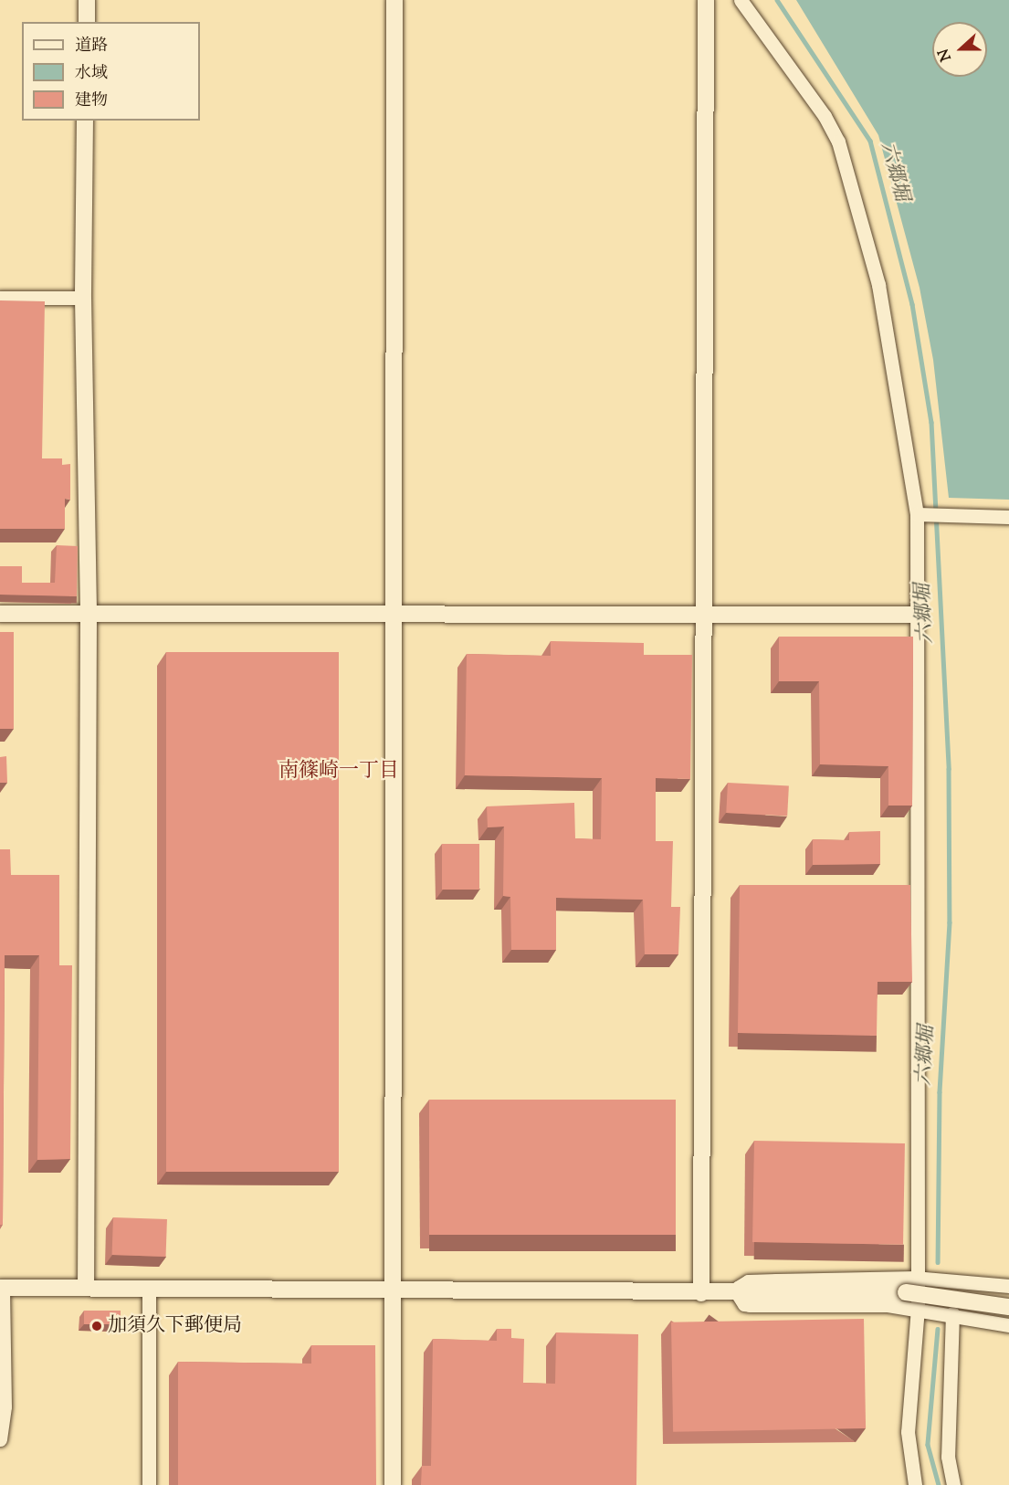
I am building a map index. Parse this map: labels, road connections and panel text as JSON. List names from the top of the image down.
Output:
{
  "districts": ["南篠崎一丁目"],
  "water": ["六郷堀"],
  "places": ["加須久下郵便局"],
  "legend": ["道路", "水域", "建物"],
  "north": "left"
}
